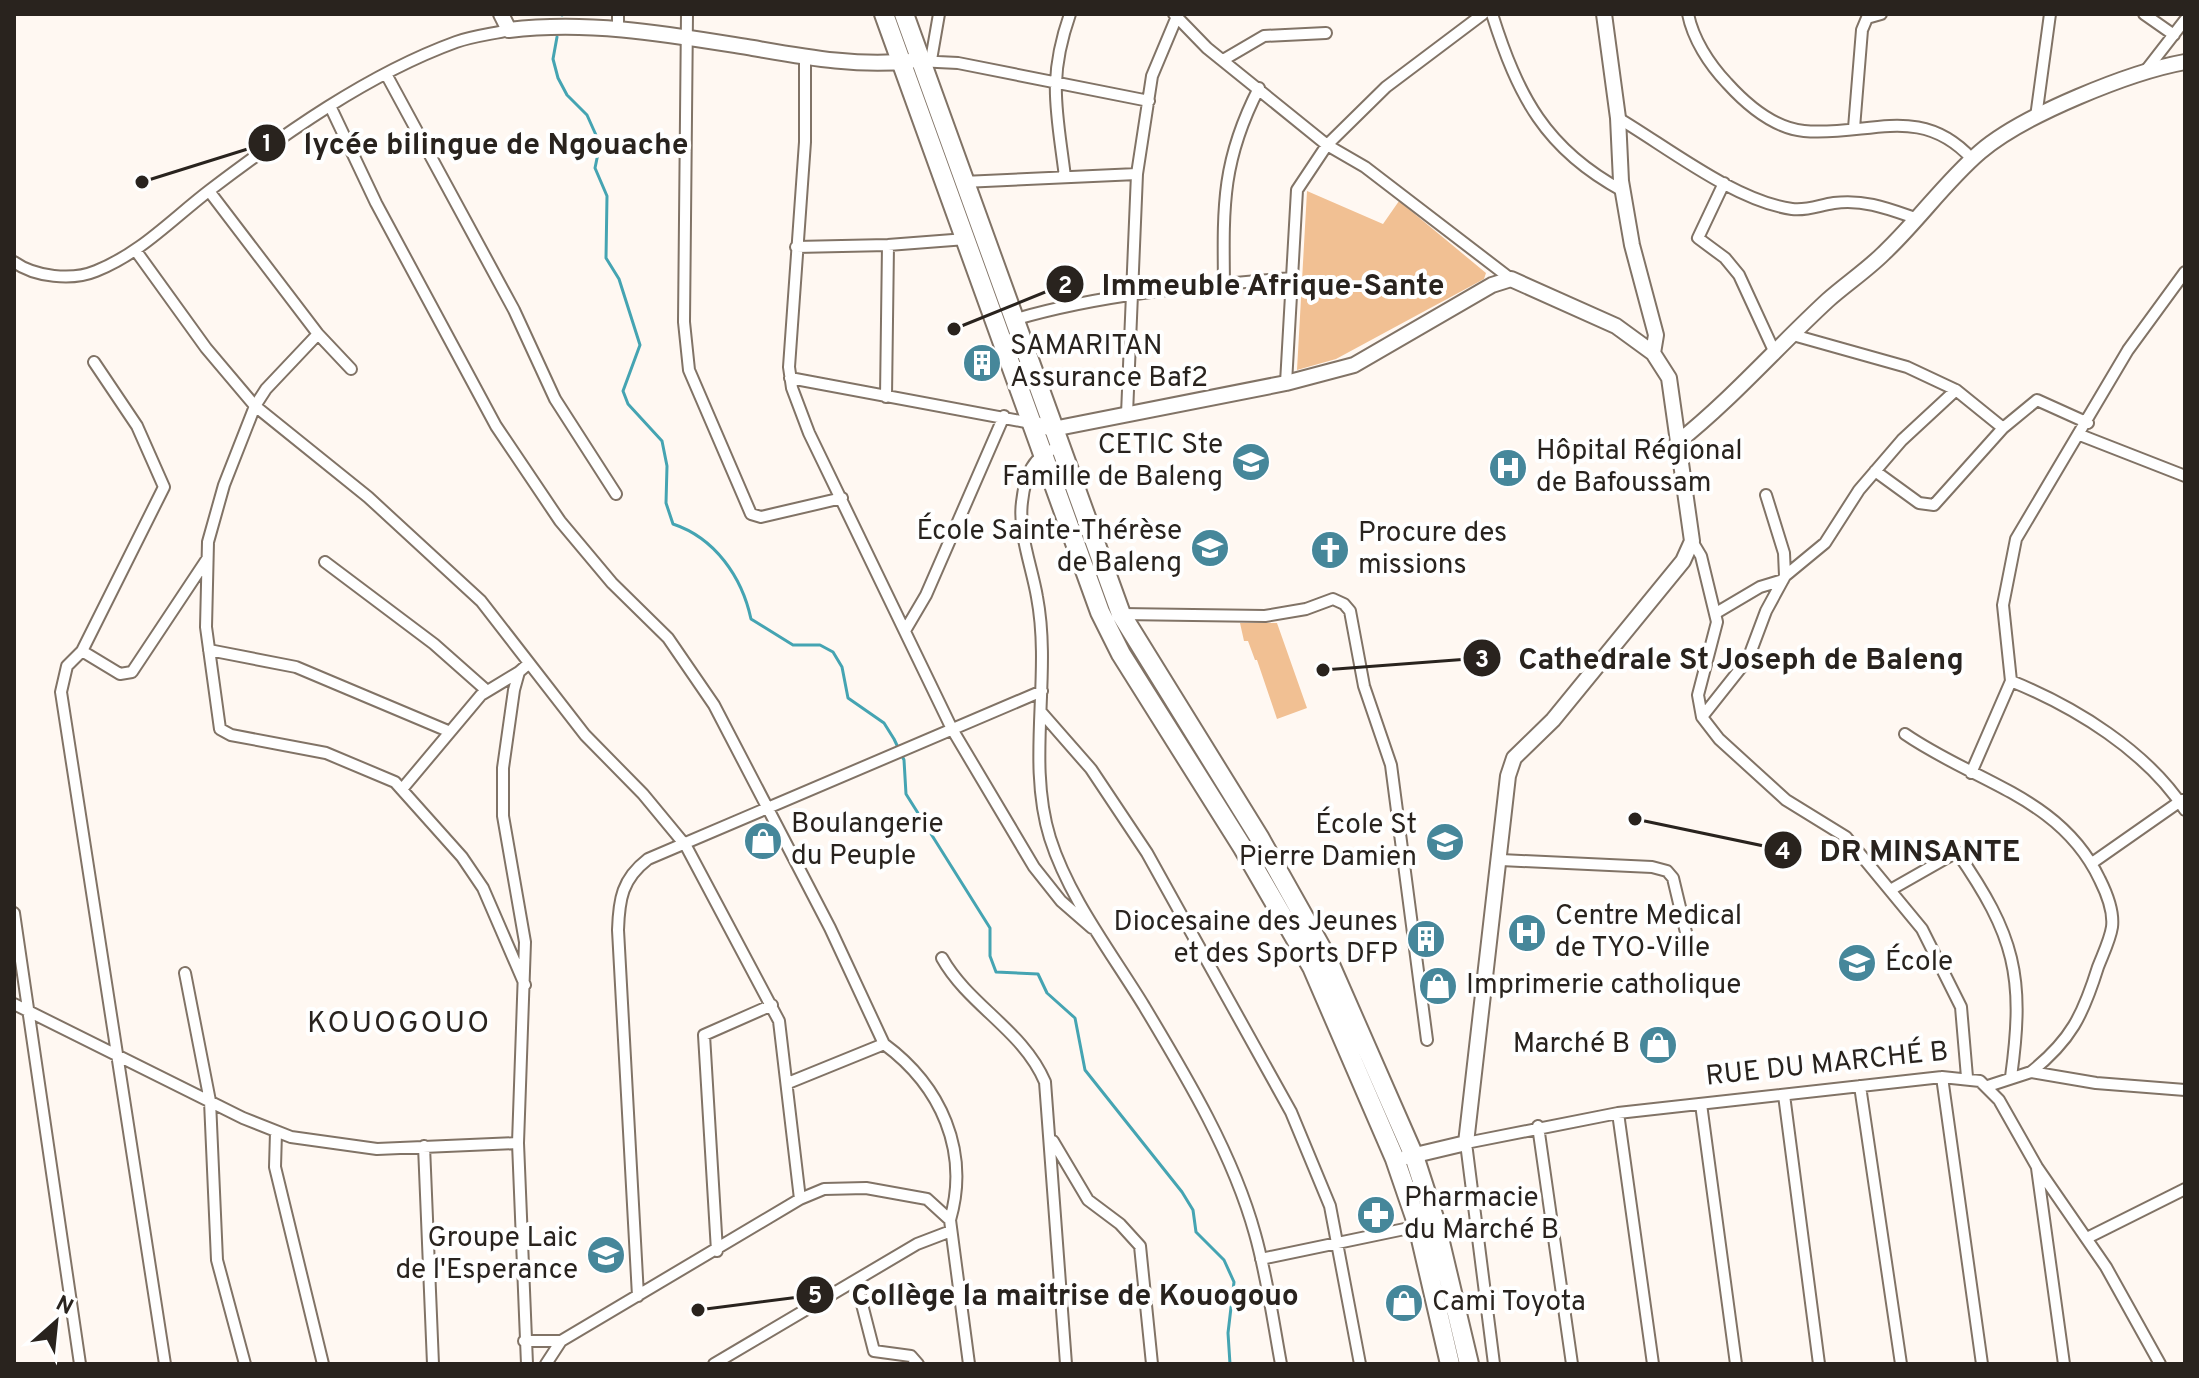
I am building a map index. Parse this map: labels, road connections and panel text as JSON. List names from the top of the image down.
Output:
{
  "streets": {
    "street": ["RUE DU MARCHÉ B"]
  },
  "districts": ["KOUOGOUO"],
  "places": {
    "other": [
      "lycée bilingue de Ngouache",
      "Immeuble Afrique-Sante",
      "Cathedrale St Joseph de Baleng",
      "DR MINSANTE",
      "Collège la maitrise de Kouogouo"
    ],
    "building": ["SAMARITAN Assurance Baf2", "Diocesaine des Jeunes et des Sports DFP"],
    "school or university": [
      "CETIC Ste Famille de Baleng",
      "École Sainte-Thérèse de Baleng",
      "École St Pierre Damien",
      "École",
      "Groupe Laic de l'Esperance"
    ],
    "hospital": ["Hôpital Régional de Bafoussam", "Centre Medical de TYO-Ville"],
    "church": ["Procure des missions"],
    "shop": [
      "Boulangerie du Peuple",
      "Imprimerie catholique",
      "Marché B",
      "Cami Toyota"
    ],
    "pharmacy": ["Pharmacie du Marché B"]
  },
  "north": "top right"
}
